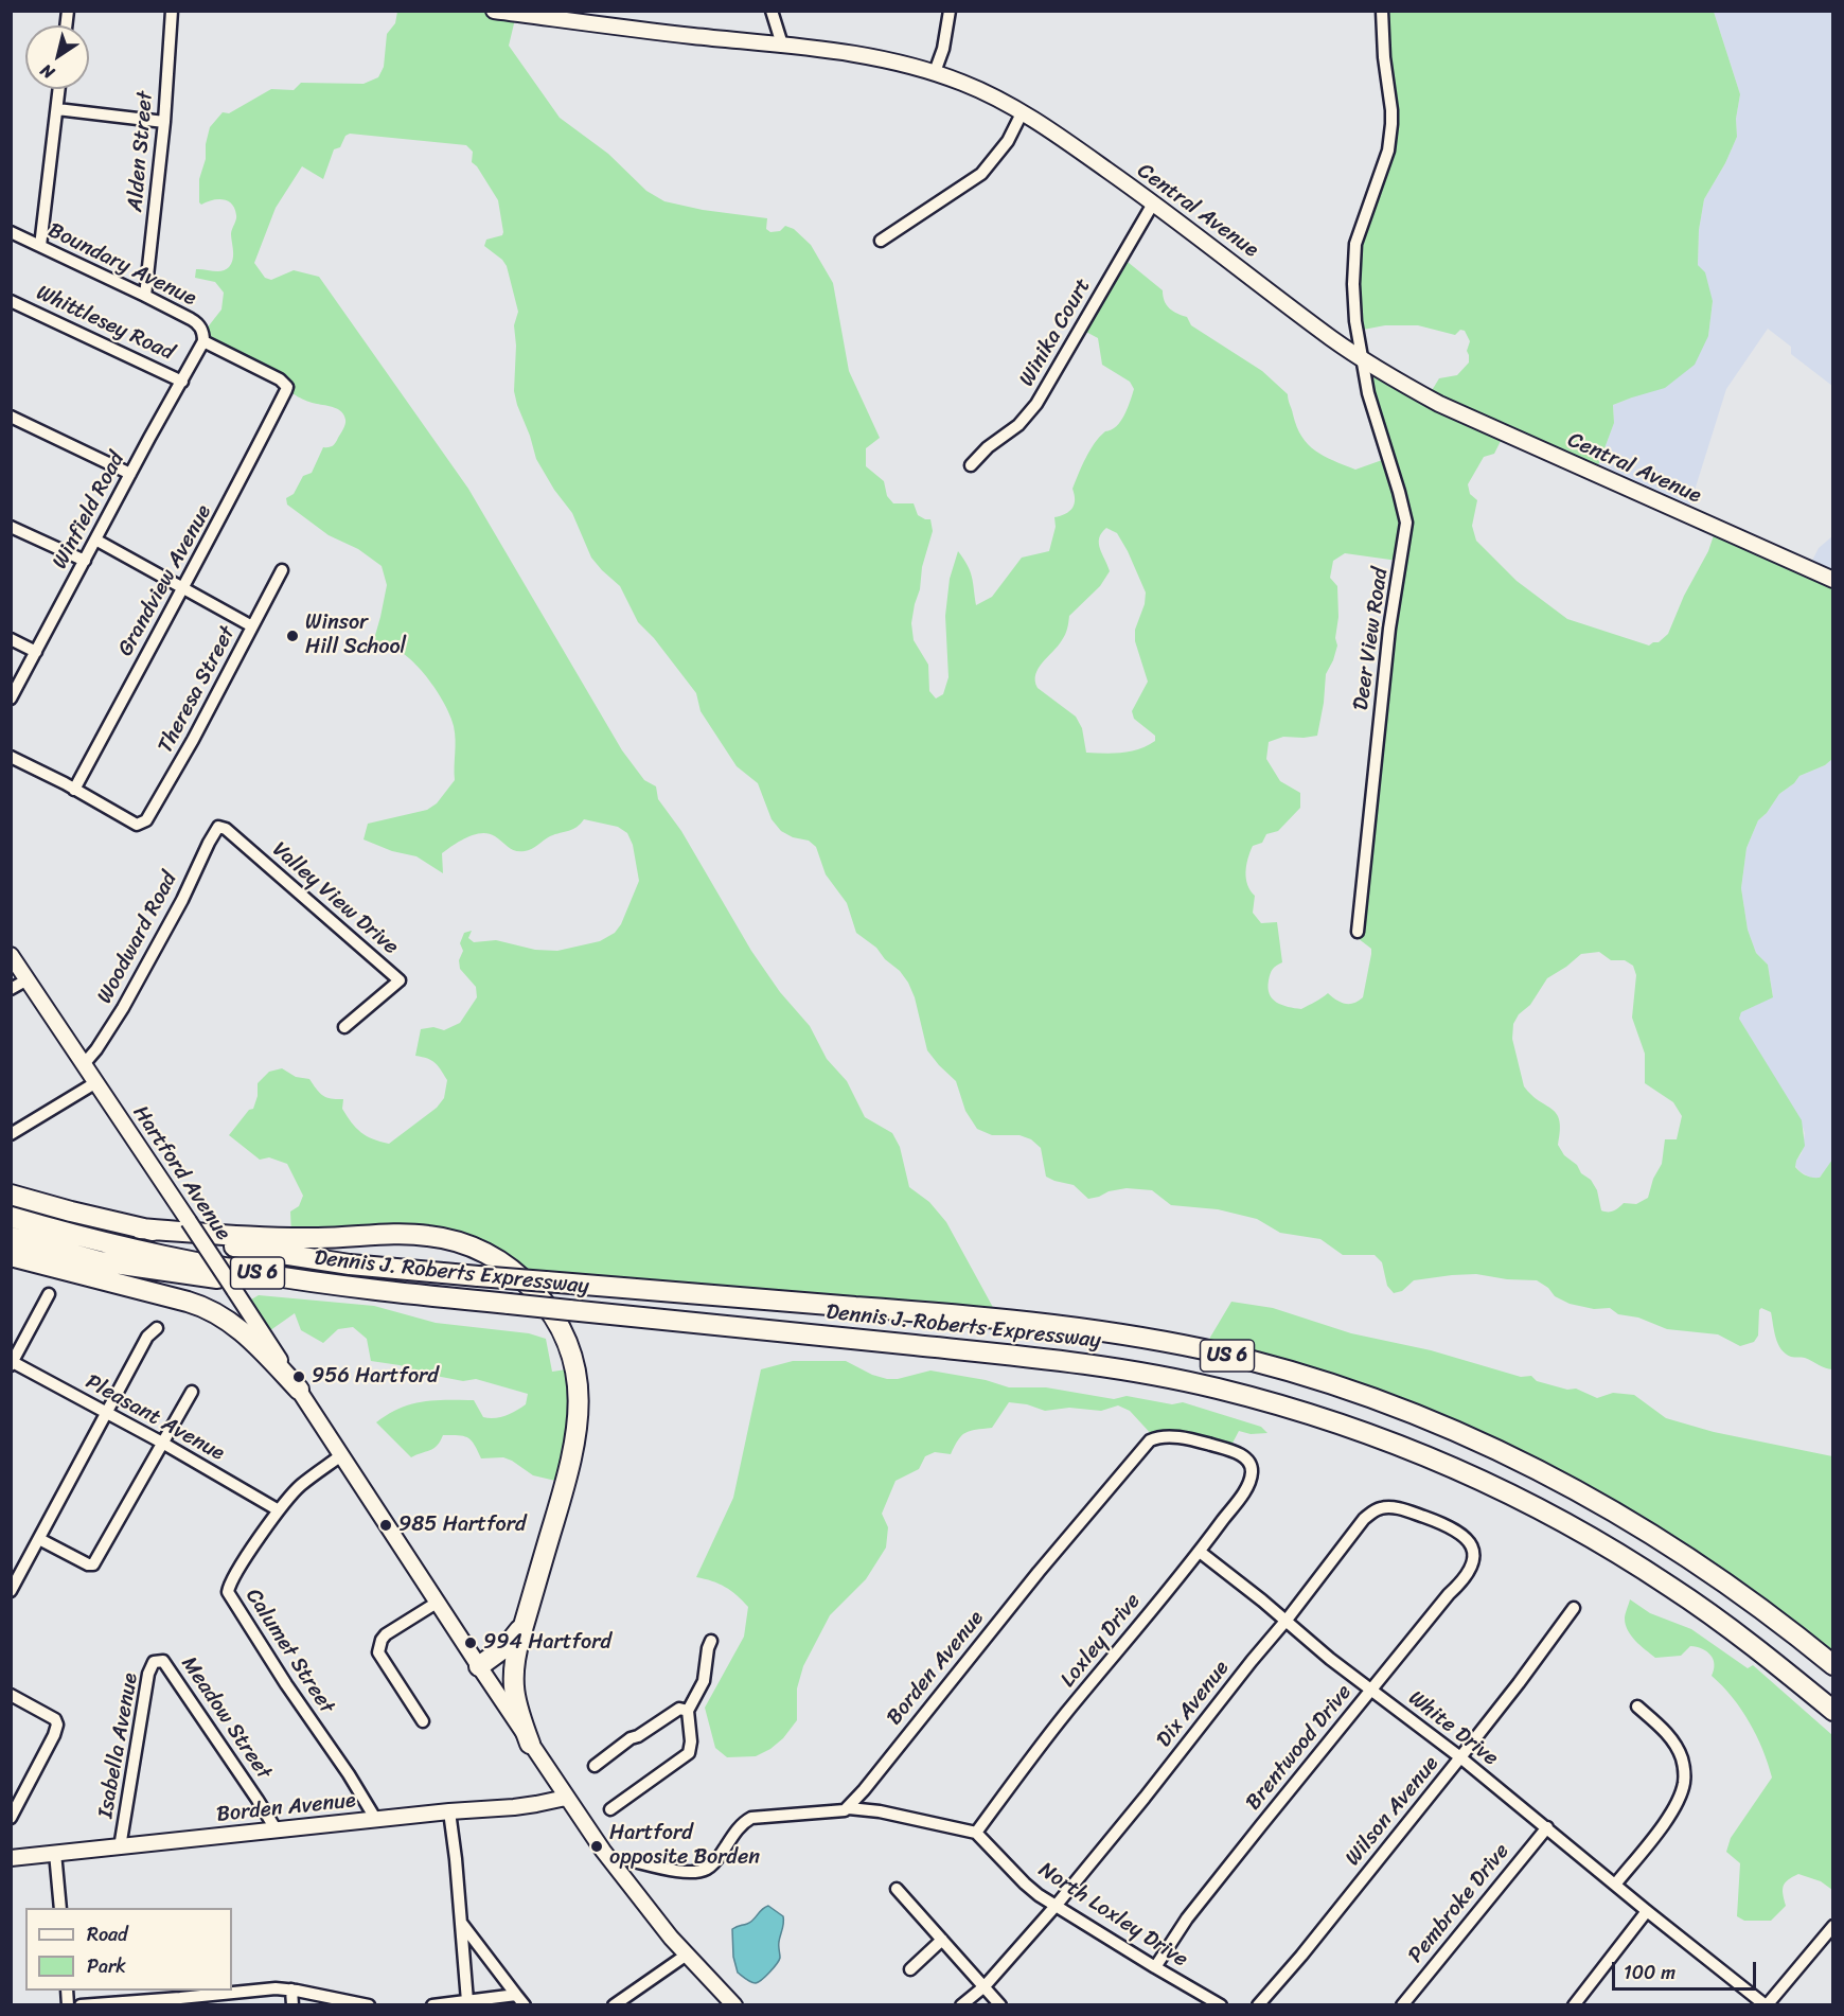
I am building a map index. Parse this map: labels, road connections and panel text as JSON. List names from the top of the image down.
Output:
{
  "streets": {
    "highway": ["US 6", "Dennis J. Roberts Expressway"],
    "main road": ["Central Avenue", "Hartford Avenue", "Borden Avenue"],
    "street": [
      "Alden Street",
      "Boundary Avenue",
      "Whittlesey Road",
      "Winika Court",
      "Winfield Road",
      "Grandview Avenue",
      "Deer View Road",
      "Theresa Street",
      "Valley View Drive",
      "Woodward Road",
      "Pleasant Avenue",
      "Loxley Drive",
      "Calumet Street",
      "Dix Avenue",
      "Meadow Street",
      "White Drive",
      "Isabella Avenue",
      "Brentwood Drive",
      "Wilson Avenue",
      "Pembroke Drive",
      "North Loxley Drive"
    ]
  },
  "crossings": [
    ["Alden Street", "Boundary Avenue"],
    ["Central Avenue", "Winika Court"],
    ["Central Avenue", "Deer View Road"],
    ["Boundary Avenue", "Winfield Road"],
    ["Boundary Avenue", "Grandview Avenue"],
    ["Whittlesey Road", "Winfield Road"],
    ["Winfield Road", "Grandview Avenue"],
    ["Grandview Avenue", "Theresa Street"],
    ["Valley View Drive", "Woodward Road"],
    ["Woodward Road", "Hartford Avenue"],
    ["Hartford Avenue", "Calumet Street"],
    ["Hartford Avenue", "Borden Avenue"],
    ["Pleasant Avenue", "Calumet Street"],
    ["Loxley Drive", "Borden Avenue"],
    ["Loxley Drive", "White Drive"],
    ["Loxley Drive", "North Loxley Drive"],
    ["Calumet Street", "Borden Avenue"],
    ["Borden Avenue", "Meadow Street"],
    ["Borden Avenue", "Isabella Avenue"],
    ["Dix Avenue", "White Drive"],
    ["Dix Avenue", "Brentwood Drive"],
    ["Dix Avenue", "North Loxley Drive"],
    ["Meadow Street", "Isabella Avenue"],
    ["White Drive", "Brentwood Drive"],
    ["White Drive", "Wilson Avenue"],
    ["White Drive", "Pembroke Drive"],
    ["Brentwood Drive", "North Loxley Drive"]
  ],
  "places": [
    "Winsor Hill School",
    "956 Hartford",
    "985 Hartford",
    "994 Hartford",
    "Hartford opposite Borden"
  ],
  "legend": ["Road", "Park"],
  "scale_bar": "100 m",
  "north": "bottom left"
}
